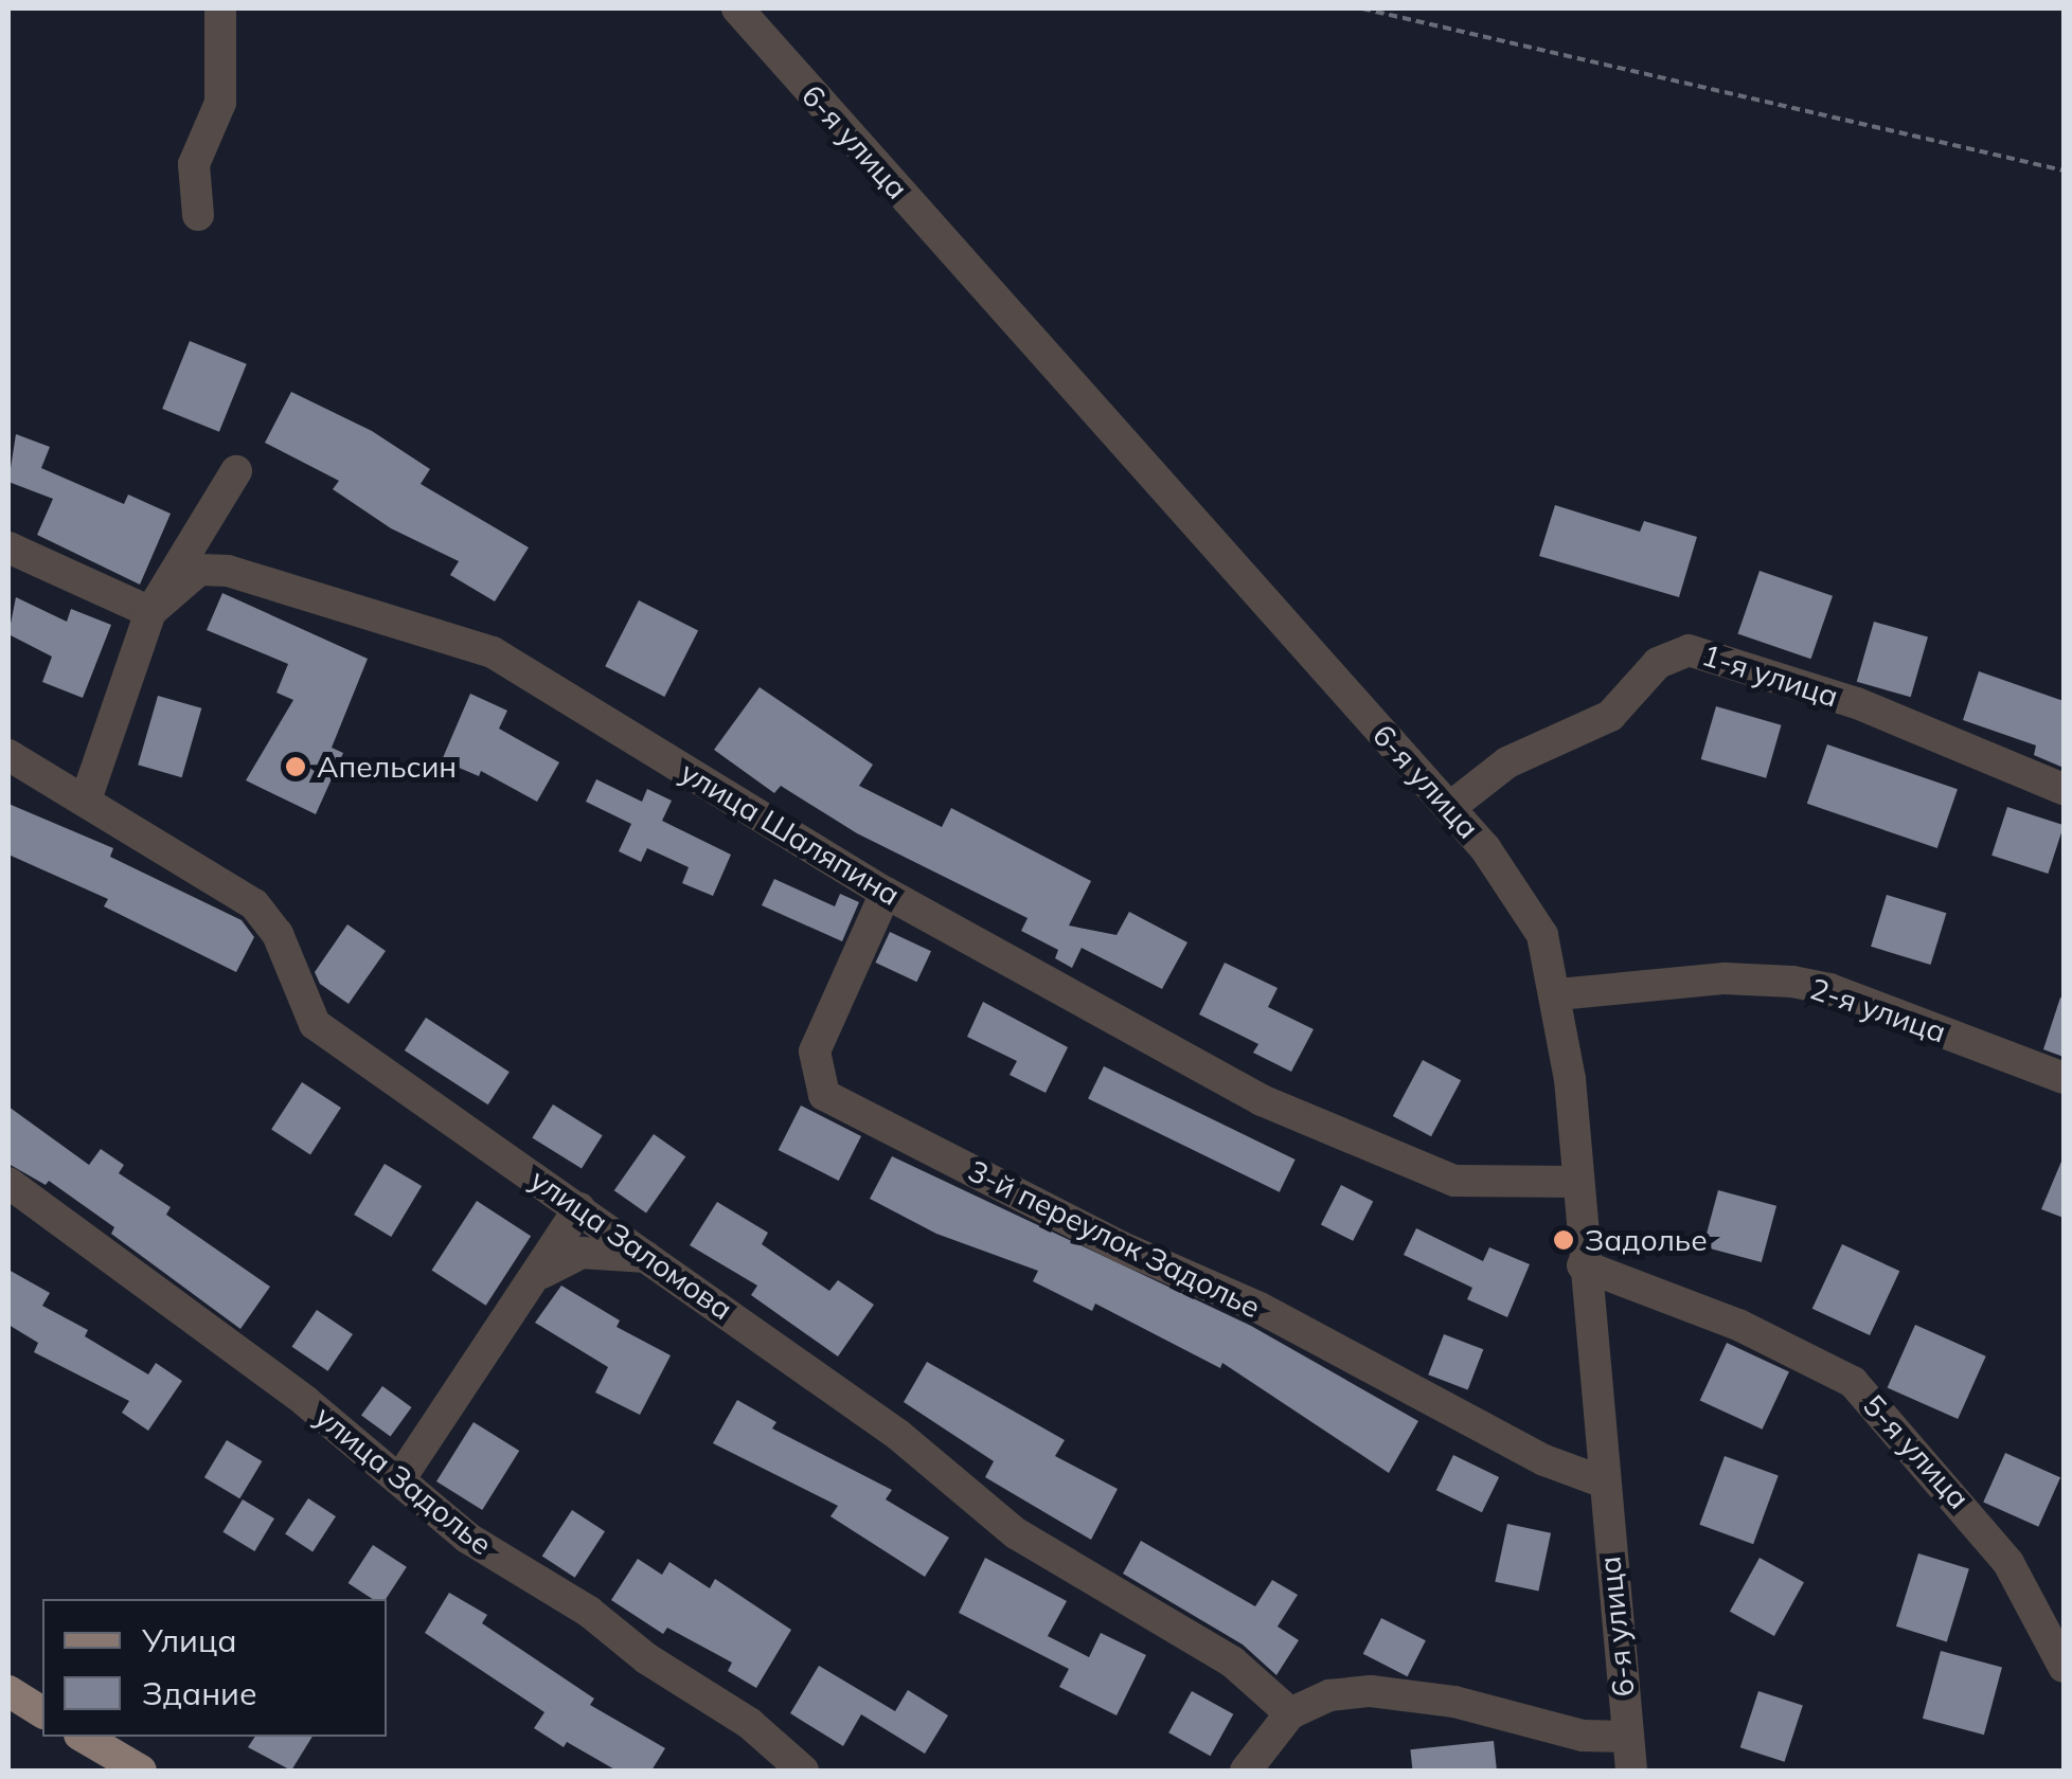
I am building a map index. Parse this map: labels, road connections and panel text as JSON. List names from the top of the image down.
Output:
{
  "streets": {
    "street": [
      "6-я улица",
      "1-я улица",
      "улица Шаляпина",
      "2-я улица",
      "3-й переулок Задолье",
      "улица Заломова",
      "5-я улица",
      "улица Задолье"
    ]
  },
  "crossings": [
    ["6-я улица", "1-я улица"],
    ["6-я улица", "улица Шаляпина"],
    ["6-я улица", "2-я улица"],
    ["6-я улица", "3-й переулок Задолье"],
    ["6-я улица", "5-я улица"],
    ["улица Шаляпина", "3-й переулок Задолье"]
  ],
  "places": ["Апельсин", "Задолье"],
  "legend": ["Улица", "Здание"]
}
